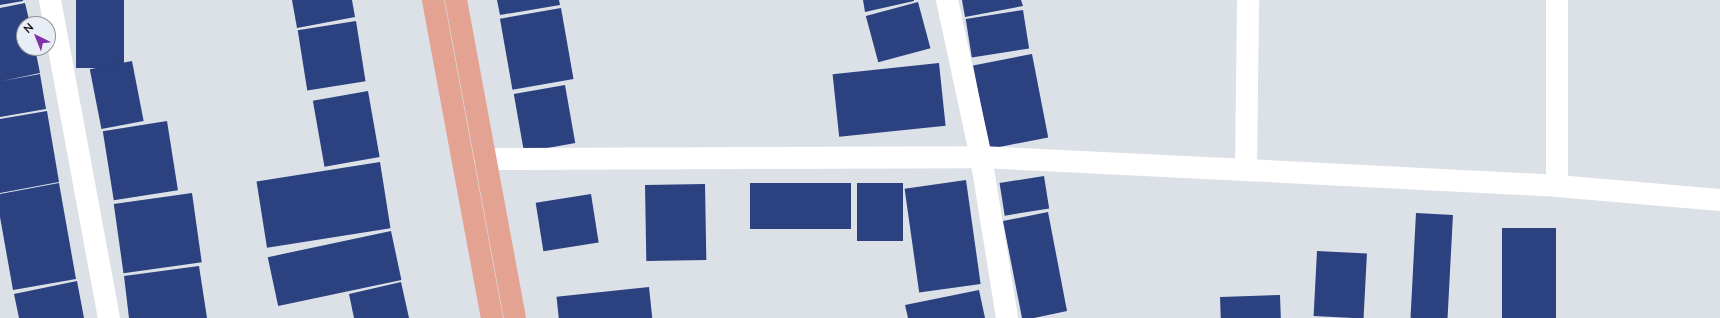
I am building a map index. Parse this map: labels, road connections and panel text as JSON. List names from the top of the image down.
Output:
{
  "north": "top left"
}
